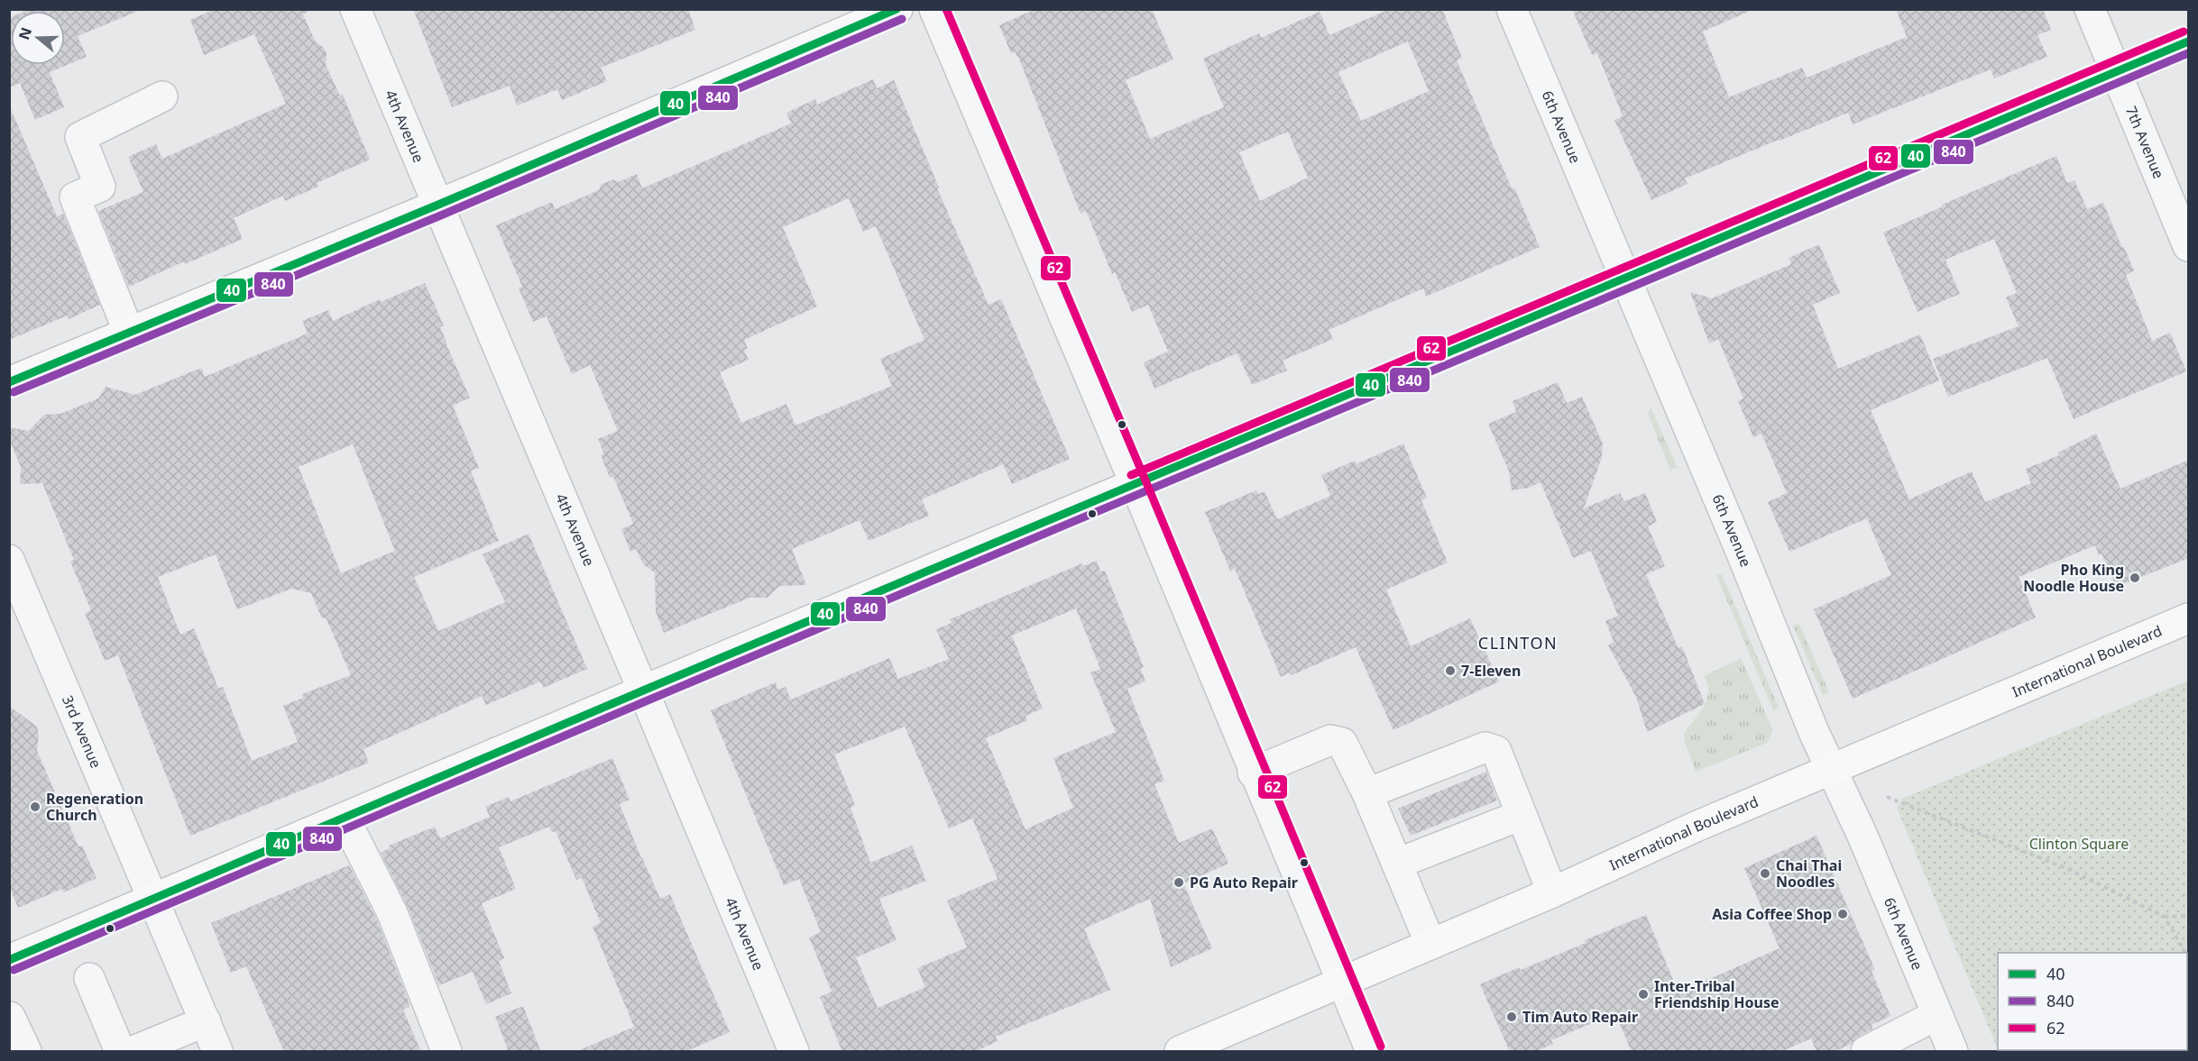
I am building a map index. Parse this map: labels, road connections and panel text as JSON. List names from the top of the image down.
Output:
{
  "streets": {
    "main road": ["International Boulevard"],
    "street": [
      "4th Avenue",
      "6th Avenue",
      "7th Avenue",
      "3rd Avenue"
    ]
  },
  "crossings": [
    ["6th Avenue", "International Boulevard"]
  ],
  "districts": ["CLINTON"],
  "parks": ["Clinton Square"],
  "places": [
    "Pho King Noodle House",
    "7-Eleven",
    "Regeneration Church",
    "Chai Thai Noodles",
    "PG Auto Repair",
    "Asia Coffee Shop",
    "Inter-Tribal Friendship House",
    "Tim Auto Repair"
  ],
  "lines": ["transit line 40", "transit line 62", "transit line 840"],
  "legend": ["40", "840", "62"],
  "north": "left"
}
